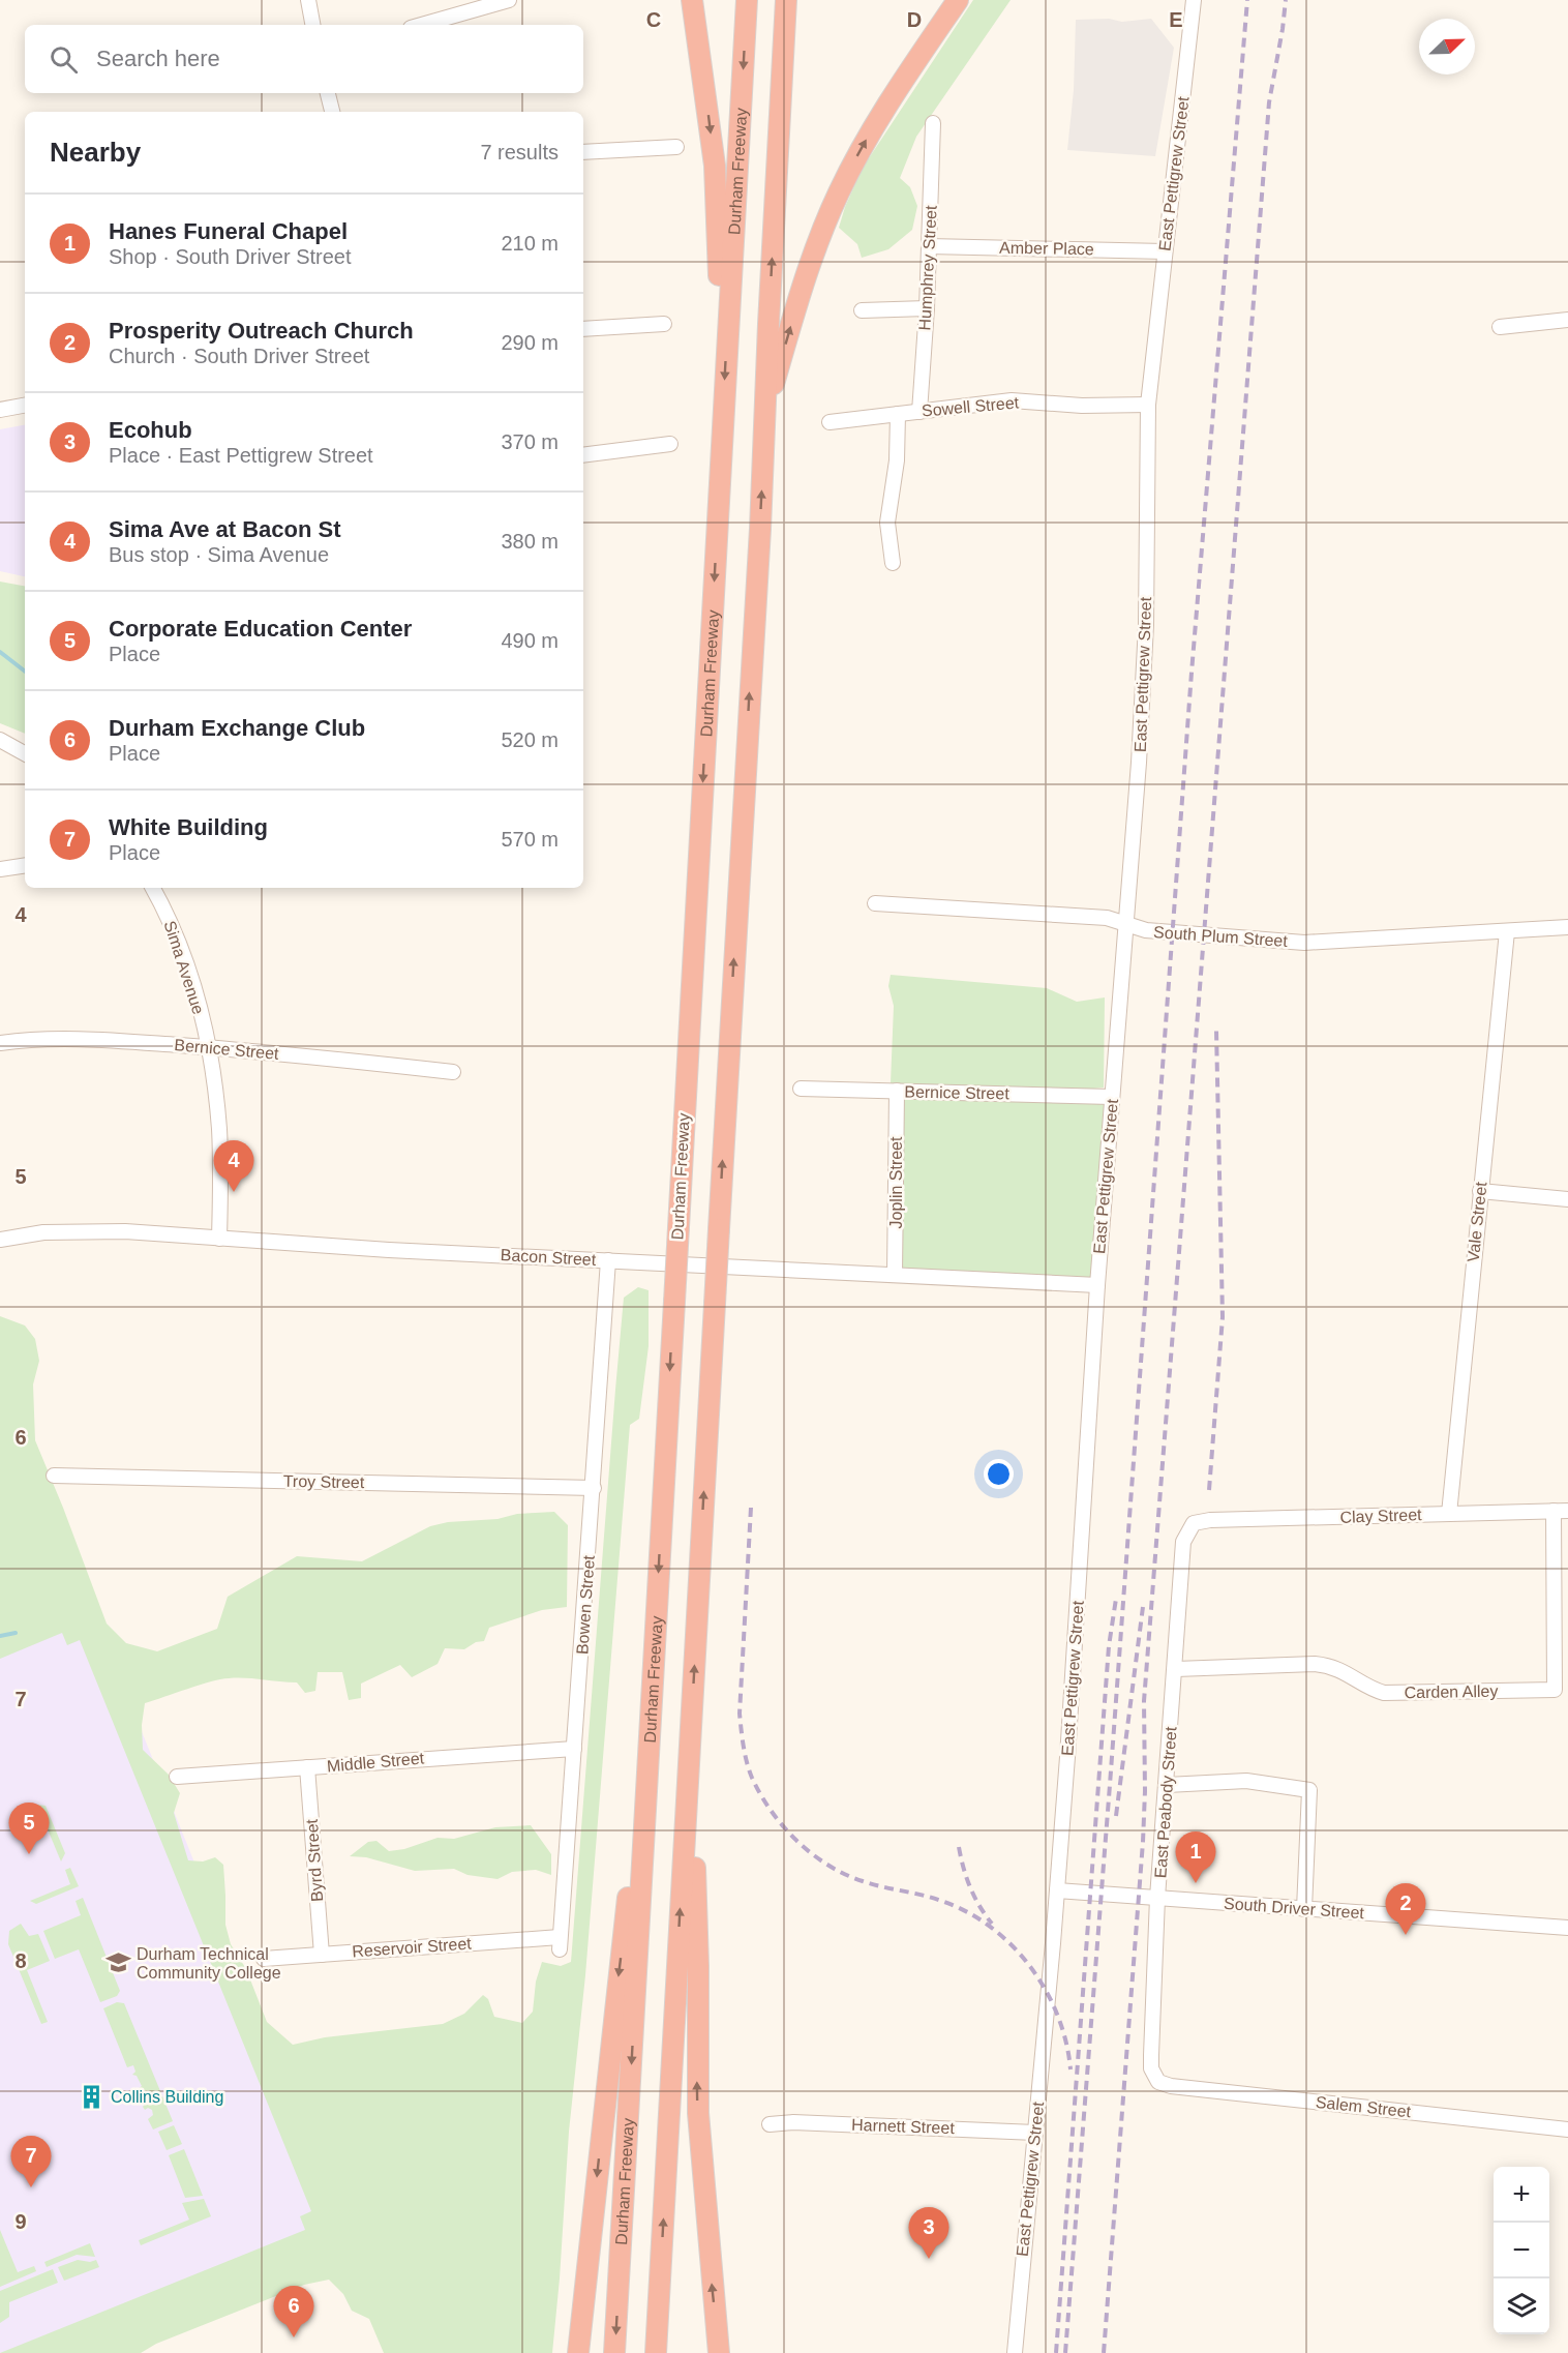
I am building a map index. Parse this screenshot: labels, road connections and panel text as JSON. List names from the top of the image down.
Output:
{
  "streets": {
    "highway": ["Durham Freeway"],
    "street": [
      "East Pettigrew Street",
      "Amber Place",
      "Humphrey Street",
      "Sowell Street",
      "South Plum Street",
      "Sima Avenue",
      "Bernice Street",
      "Joplin Street",
      "Vale Street",
      "Bacon Street",
      "Troy Street",
      "Clay Street",
      "Bowen Street",
      "Carden Alley",
      "Middle Street",
      "East Peabody Street",
      "Byrd Street",
      "South Driver Street",
      "Reservoir Street",
      "Salem Street",
      "Harnett Street"
    ]
  },
  "crossings": [
    ["East Pettigrew Street", "Amber Place"],
    ["East Pettigrew Street", "Sowell Street"],
    ["East Pettigrew Street", "South Plum Street"],
    ["East Pettigrew Street", "Bernice Street"],
    ["East Pettigrew Street", "Bacon Street"],
    ["East Pettigrew Street", "South Driver Street"],
    ["East Pettigrew Street", "Harnett Street"],
    ["Amber Place", "Humphrey Street"],
    ["Humphrey Street", "Sowell Street"],
    ["South Plum Street", "Vale Street"],
    ["Sima Avenue", "Bernice Street"],
    ["Sima Avenue", "Bacon Street"],
    ["Bernice Street", "Joplin Street"],
    ["Joplin Street", "Bacon Street"],
    ["Vale Street", "Clay Street"],
    ["Bacon Street", "Bowen Street"],
    ["Troy Street", "Bowen Street"],
    ["Clay Street", "Carden Alley"],
    ["Clay Street", "East Peabody Street"],
    ["Bowen Street", "Middle Street"],
    ["Bowen Street", "Reservoir Street"],
    ["Carden Alley", "East Peabody Street"],
    ["Middle Street", "Byrd Street"],
    ["East Peabody Street", "South Driver Street"],
    ["East Peabody Street", "Salem Street"],
    ["Byrd Street", "Reservoir Street"]
  ],
  "places": {
    "school or university": ["Durham Technical Community College"],
    "building": ["Collins Building"]
  },
  "north": "top right",
  "page": {
    "search": "Search here",
    "heading": ["Nearby", "7 results"],
    "list": [
      {
        "mark": "1",
        "name": "Hanes Funeral Chapel",
        "note": "Shop · South Driver Street",
        "value": "210 m"
      },
      {
        "mark": "2",
        "name": "Prosperity Outreach Church",
        "note": "Church · South Driver Street",
        "value": "290 m"
      },
      {
        "mark": "3",
        "name": "Ecohub",
        "note": "Place · East Pettigrew Street",
        "value": "370 m"
      },
      {
        "mark": "4",
        "name": "Sima Ave at Bacon St",
        "note": "Bus stop · Sima Avenue",
        "value": "380 m"
      },
      {
        "mark": "5",
        "name": "Corporate Education Center",
        "note": "Place",
        "value": "490 m"
      },
      {
        "mark": "6",
        "name": "Durham Exchange Club",
        "note": "Place",
        "value": "520 m"
      },
      {
        "mark": "7",
        "name": "White Building",
        "note": "Place",
        "value": "570 m"
      }
    ],
    "pins": [
      "4",
      "5",
      "1",
      "2",
      "7",
      "3",
      "6"
    ],
    "map_buttons": ["+", "−"]
  },
  "grid": {
    "columns": ["C", "D", "E"],
    "rows": [
      "4",
      "5",
      "6",
      "7",
      "8",
      "9"
    ]
  }
}
